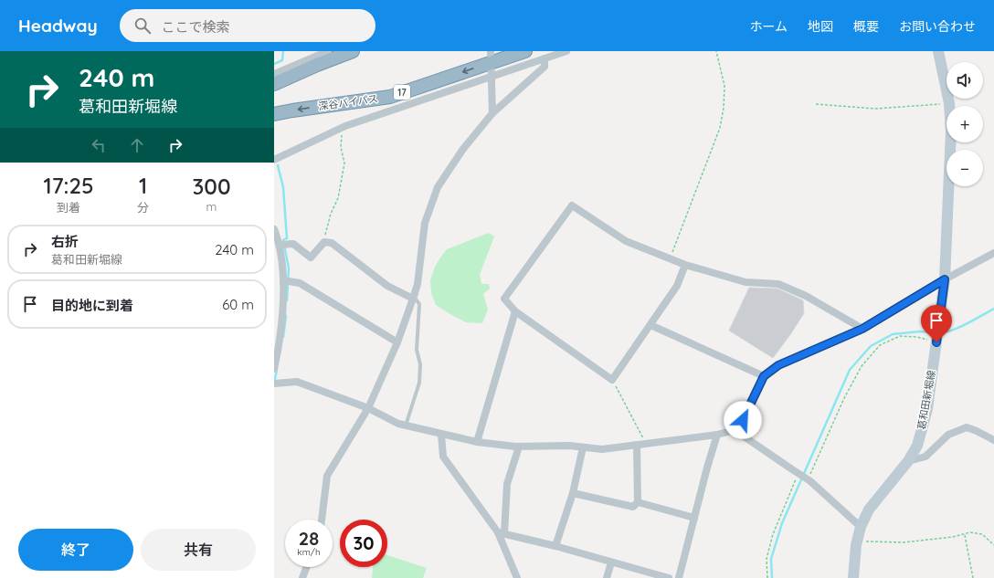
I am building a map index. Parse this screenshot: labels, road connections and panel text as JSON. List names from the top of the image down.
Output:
{
  "streets": {
    "highway": ["17", "深谷バイパス"],
    "main road": ["葛和田新堀線"]
  },
  "page": {
    "header": "Headway",
    "search": "ここで検索",
    "nav": [
      "ホーム",
      "地図",
      "概要",
      "お問い合わせ"
    ],
    "turn": ["240 m", "葛和田新堀線"],
    "map_buttons": ["+", "−"],
    "eta": [
      "17:25",
      "到着",
      "1",
      "分",
      "300",
      "m"
    ],
    "list": [
      {
        "name": "右折",
        "note": "葛和田新堀線",
        "value": "240 m"
      },
      {
        "name": "目的地に到着",
        "value": "60 m"
      }
    ],
    "speed": "28 km/h",
    "limit": "30",
    "buttons": ["終了", "共有"]
  }
}
